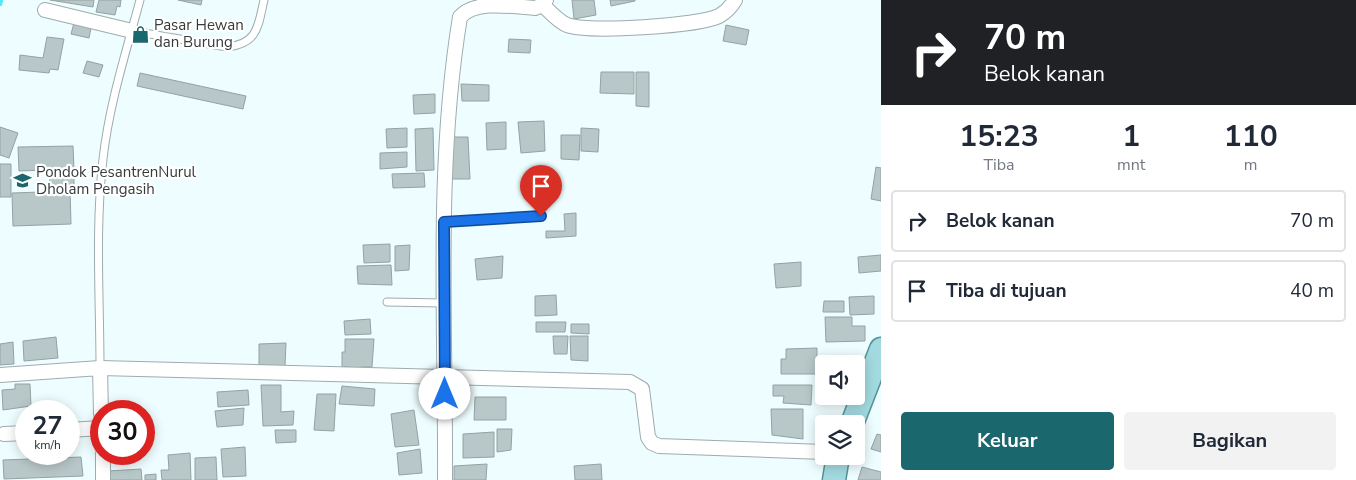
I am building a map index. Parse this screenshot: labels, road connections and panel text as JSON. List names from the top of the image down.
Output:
{
  "places": {
    "shop": ["Pasar Hewan dan Burung"],
    "school or university": ["Pondok PesantrenNurul Dholam Pengasih"]
  },
  "page": {
    "turn": ["70 m", "Belok kanan"],
    "eta": [
      "15:23",
      "Tiba",
      "1",
      "mnt",
      "110",
      "m"
    ],
    "list": [
      {
        "name": "Belok kanan",
        "value": "70 m"
      },
      {
        "name": "Tiba di tujuan",
        "value": "40 m"
      }
    ],
    "speed": "27 km/h",
    "limit": "30",
    "buttons": ["Keluar", "Bagikan"]
  }
}
